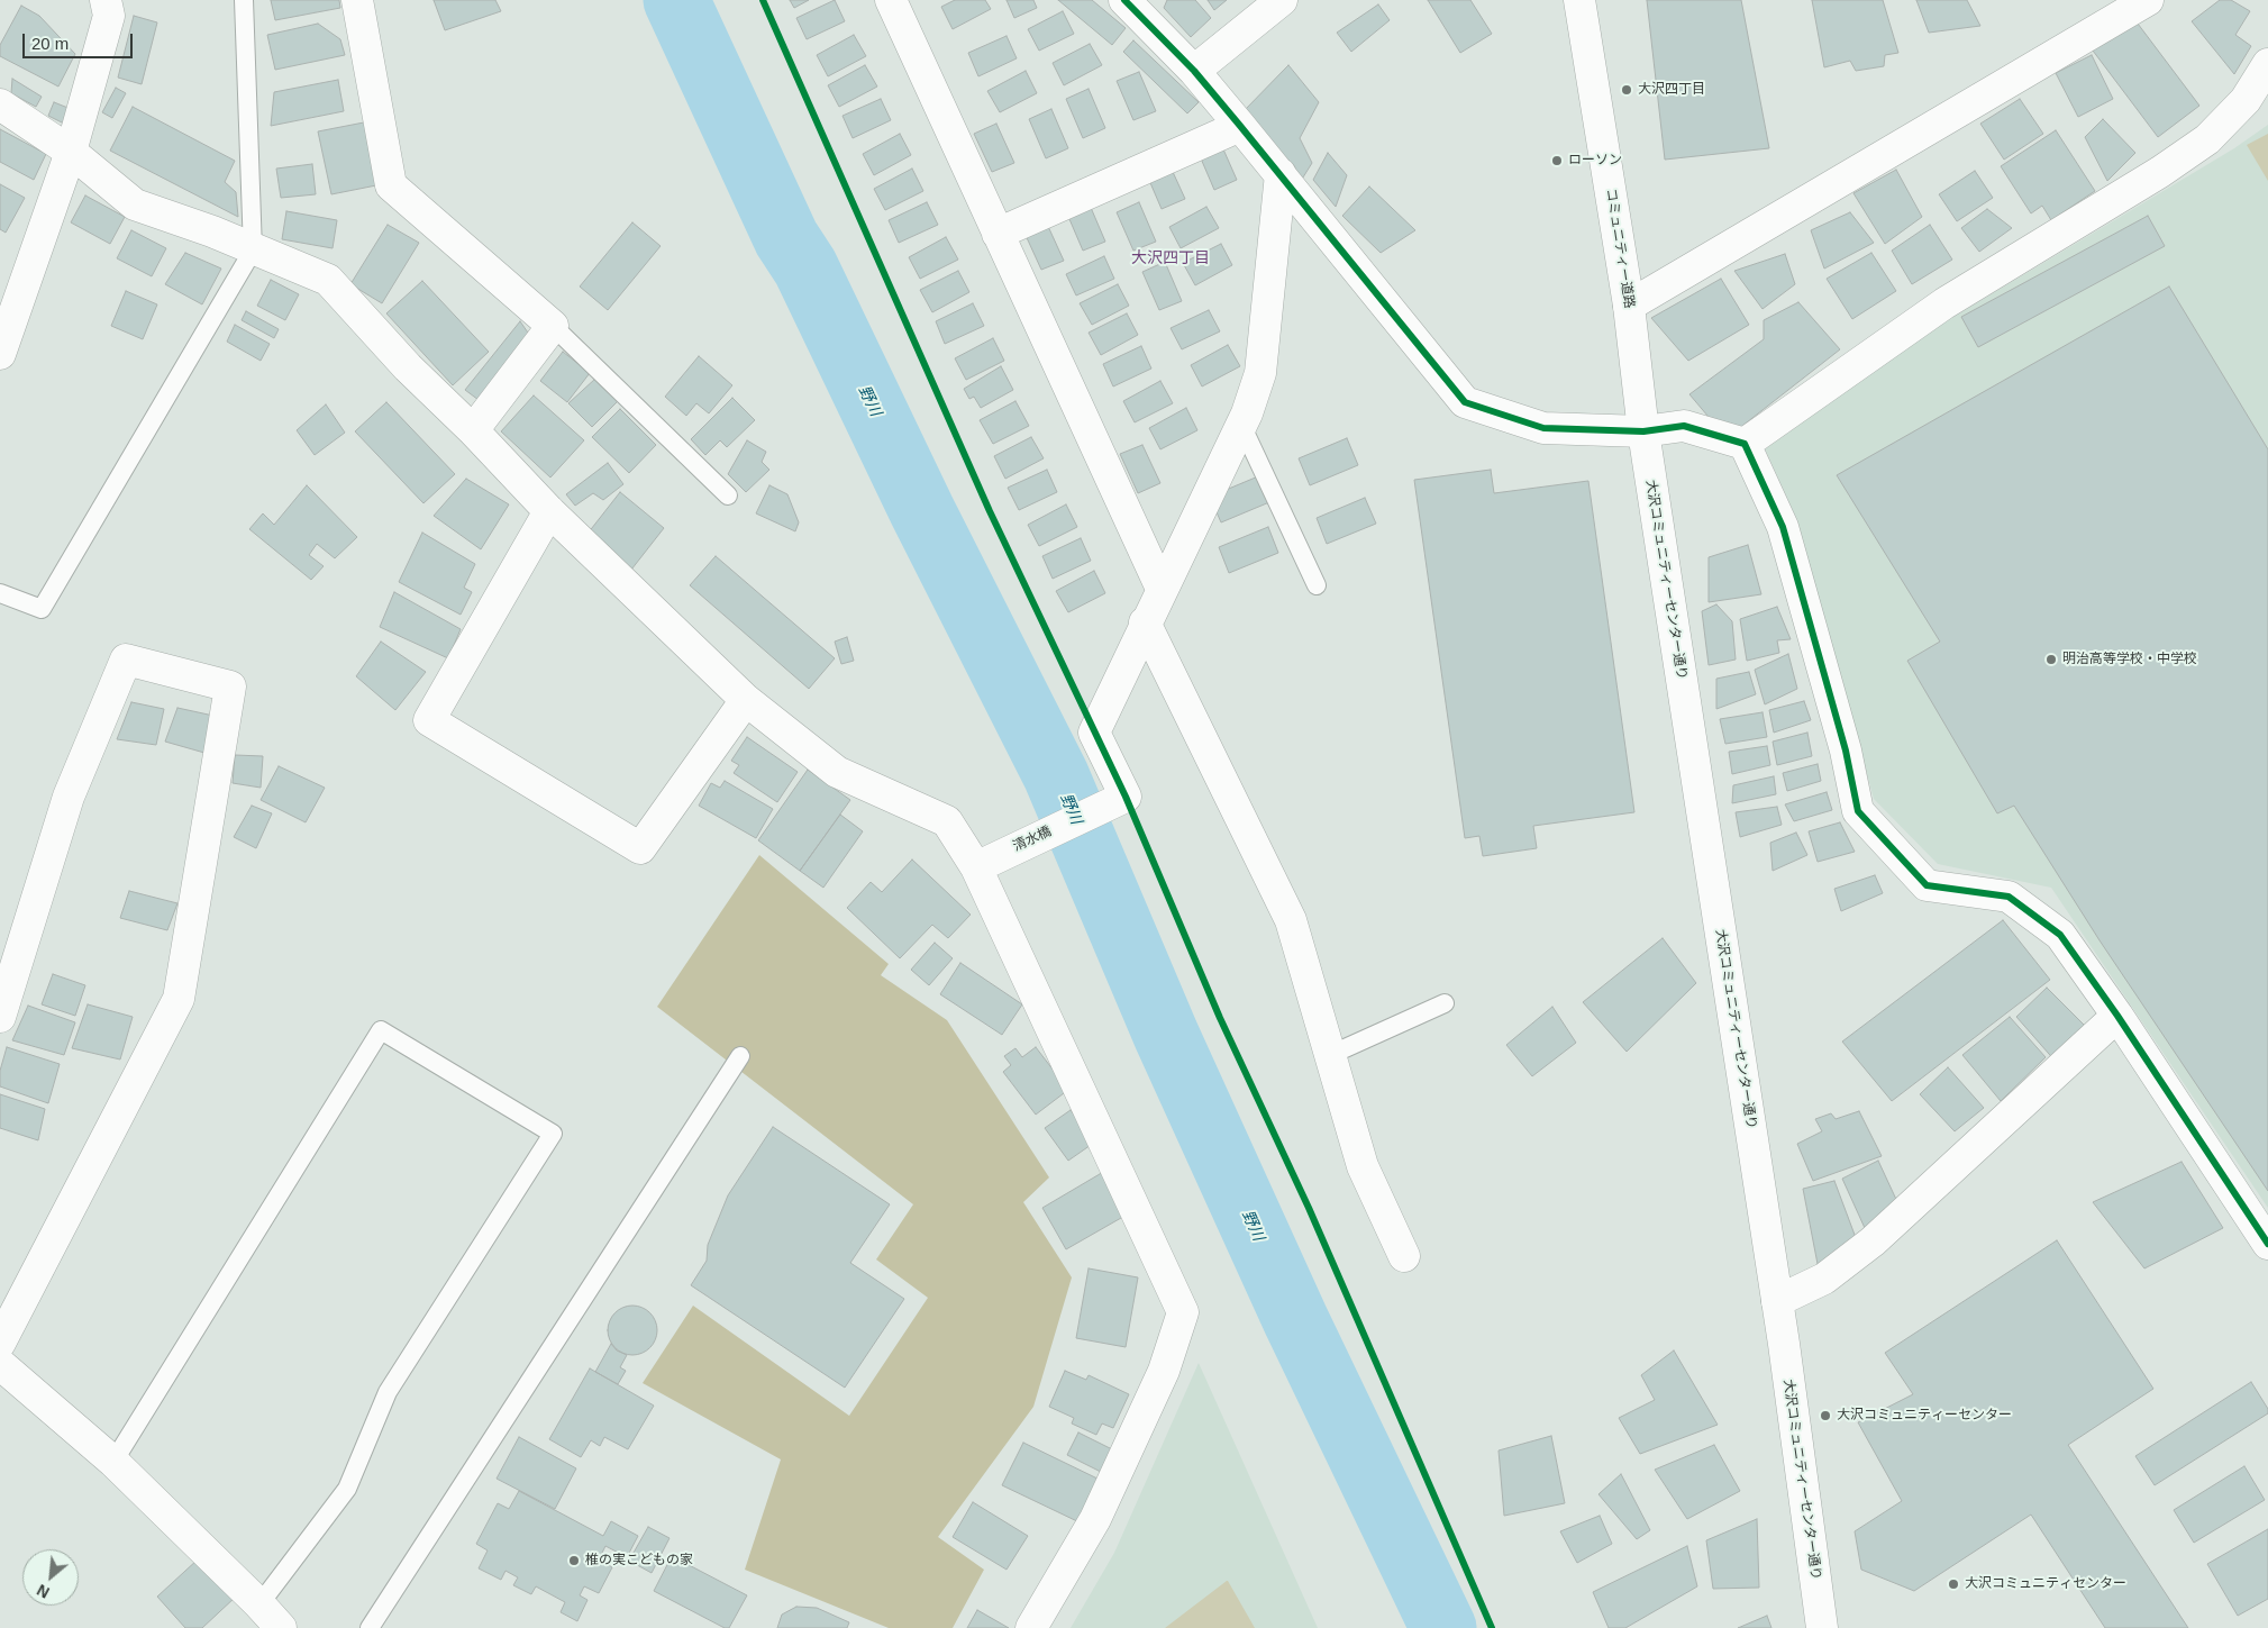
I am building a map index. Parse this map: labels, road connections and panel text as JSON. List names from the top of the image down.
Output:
{
  "streets": {
    "street": ["コミュニティー道路", "大沢コミュニティーセンター通り", "清水橋"]
  },
  "crossings": [
    ["コミュニティー道路", "大沢コミュニティーセンター通り"]
  ],
  "districts": ["大沢四丁目"],
  "water": ["野川"],
  "places": [
    "大沢四丁目",
    "ローソン",
    "明治高等学校・中学校",
    "大沢コミュニティーセンター",
    "椎の実こどもの家",
    "大沢コミュニティセンター"
  ],
  "scale_bar": "20 m",
  "north": "bottom left"
}
